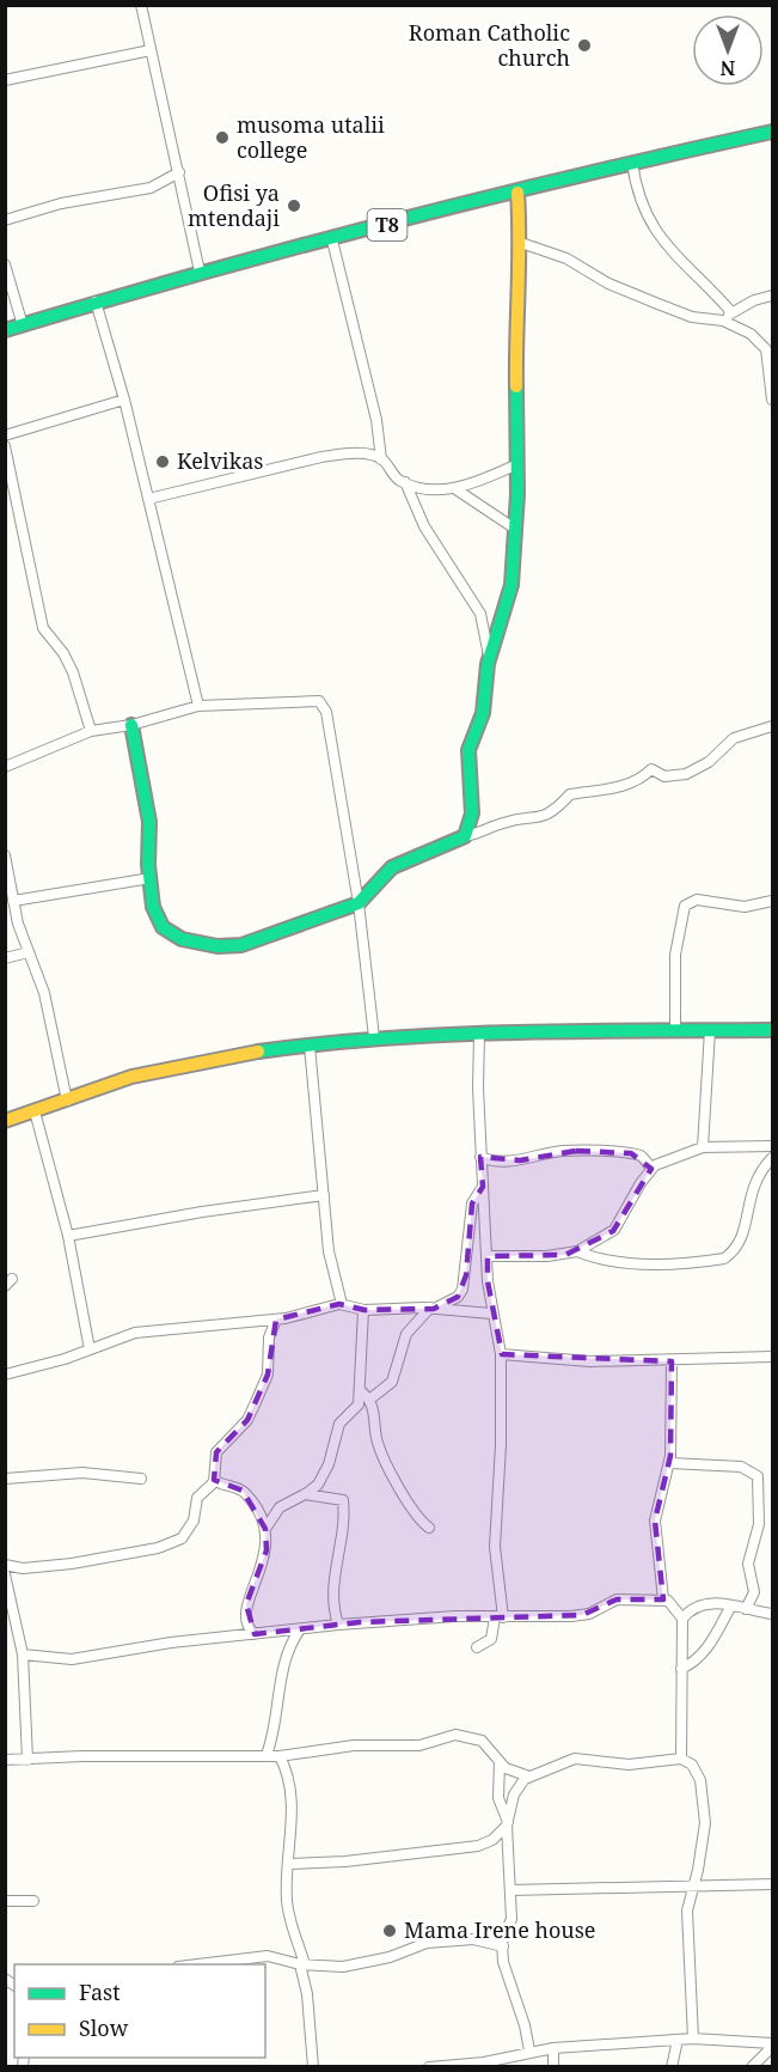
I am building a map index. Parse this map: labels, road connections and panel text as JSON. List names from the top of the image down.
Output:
{
  "streets": {
    "main road": ["T8"]
  },
  "places": [
    "Roman Catholic church",
    "musoma utalii college",
    "Ofisi ya mtendaji",
    "Kelvikas",
    "Mama Irene house"
  ],
  "legend": ["Fast", "Slow"],
  "north": "bottom"
}
